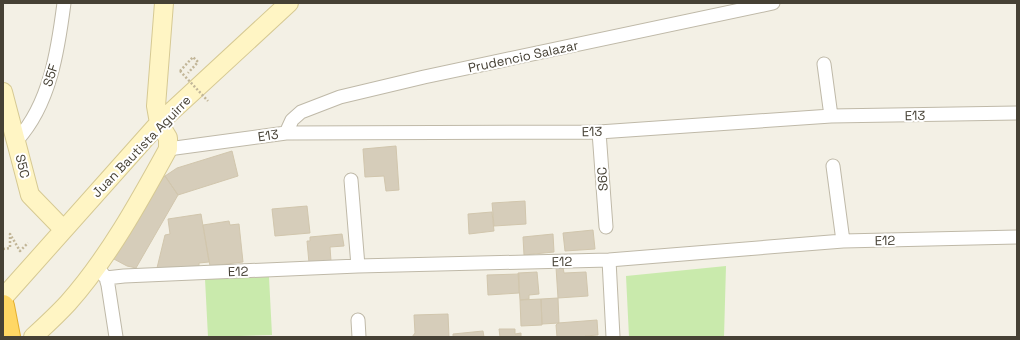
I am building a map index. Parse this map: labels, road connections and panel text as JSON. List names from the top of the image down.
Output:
{
  "streets": {
    "street": [
      "Prudencio Salazar",
      "S5F",
      "E13",
      "Juan Bautista Aguirre",
      "S5C",
      "S6C",
      "E12"
    ]
  },
  "crossings": [
    ["Prudencio Salazar", "E13"],
    ["S5F", "S5C"],
    ["E13", "S6C"],
    ["Juan Bautista Aguirre", "S5C"]
  ]
}
